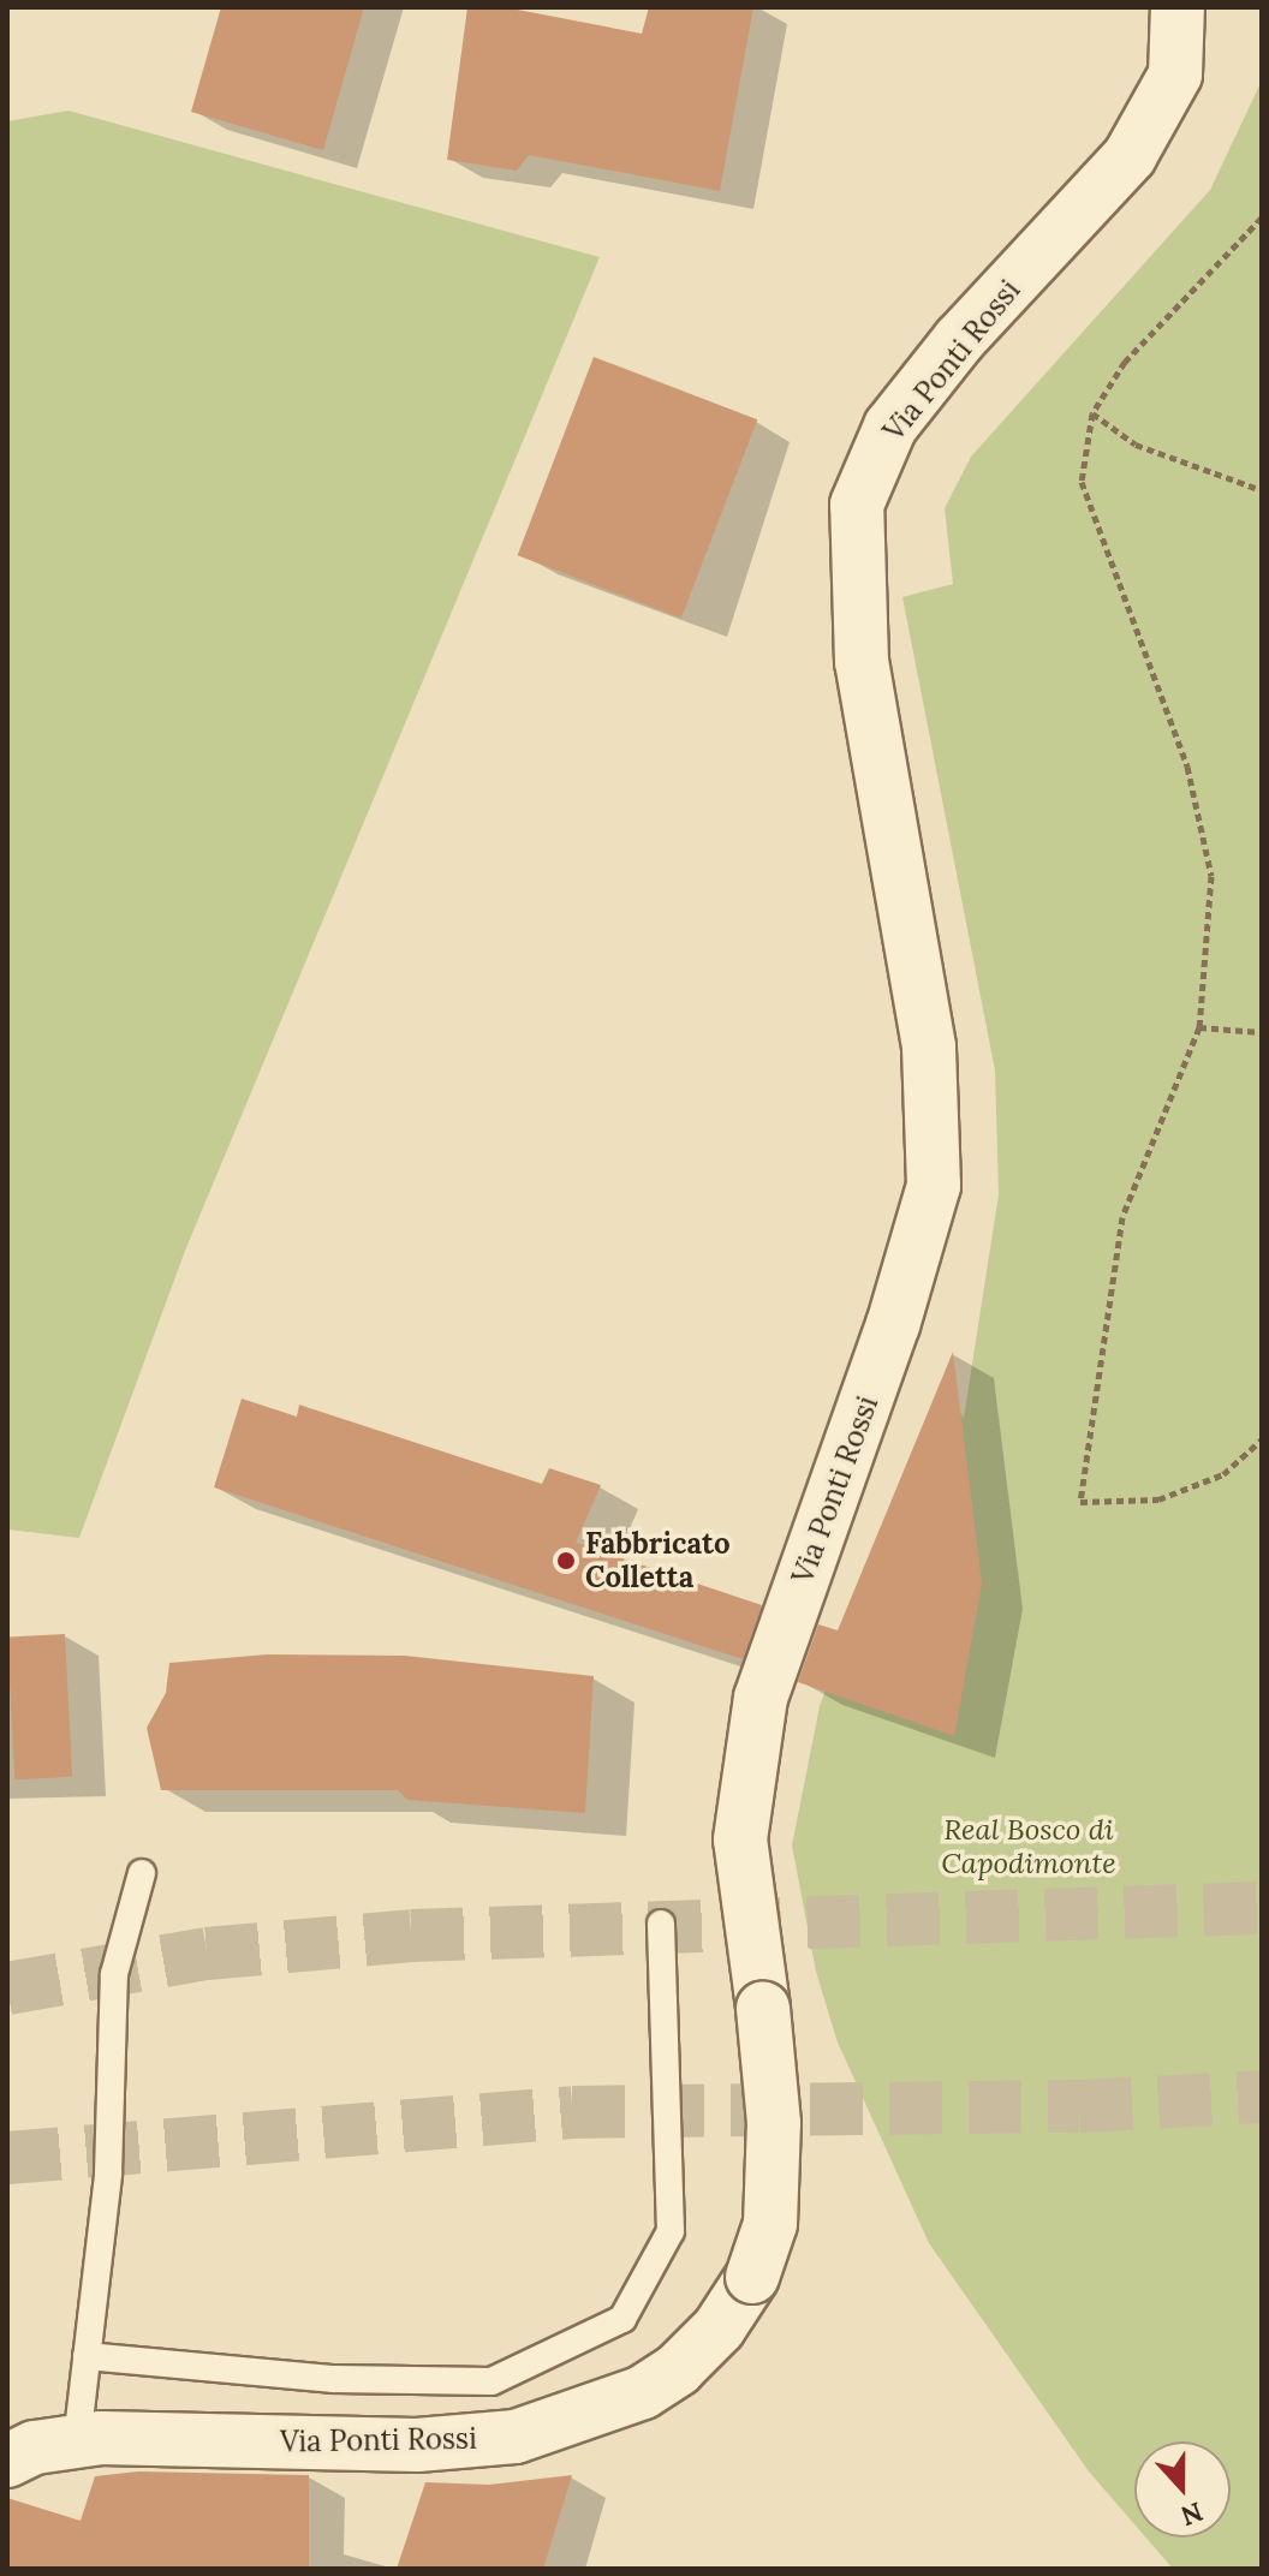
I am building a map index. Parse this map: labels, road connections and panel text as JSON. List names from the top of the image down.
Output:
{
  "streets": {
    "street": ["Via Ponti Rossi"]
  },
  "parks": ["Real Bosco di Capodimonte"],
  "places": ["Fabbricato Colletta"],
  "north": "bottom"
}
